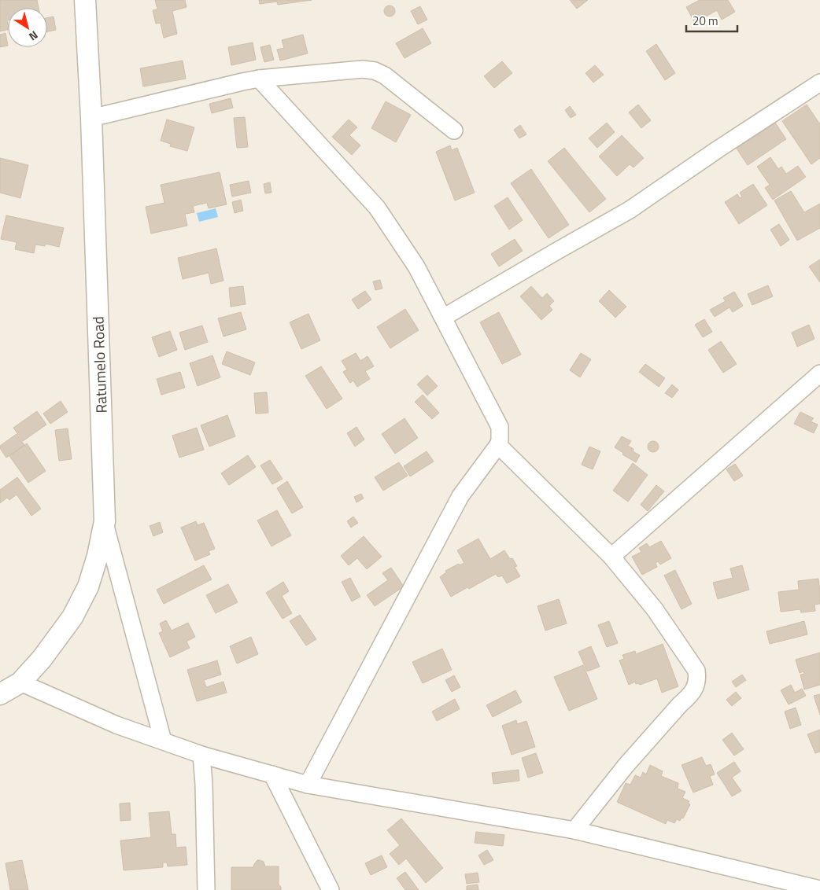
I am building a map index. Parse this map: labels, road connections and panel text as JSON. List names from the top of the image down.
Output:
{
  "streets": {
    "street": ["Ratumelo Road"]
  },
  "scale_bar": "20 m",
  "north": "bottom right"
}
